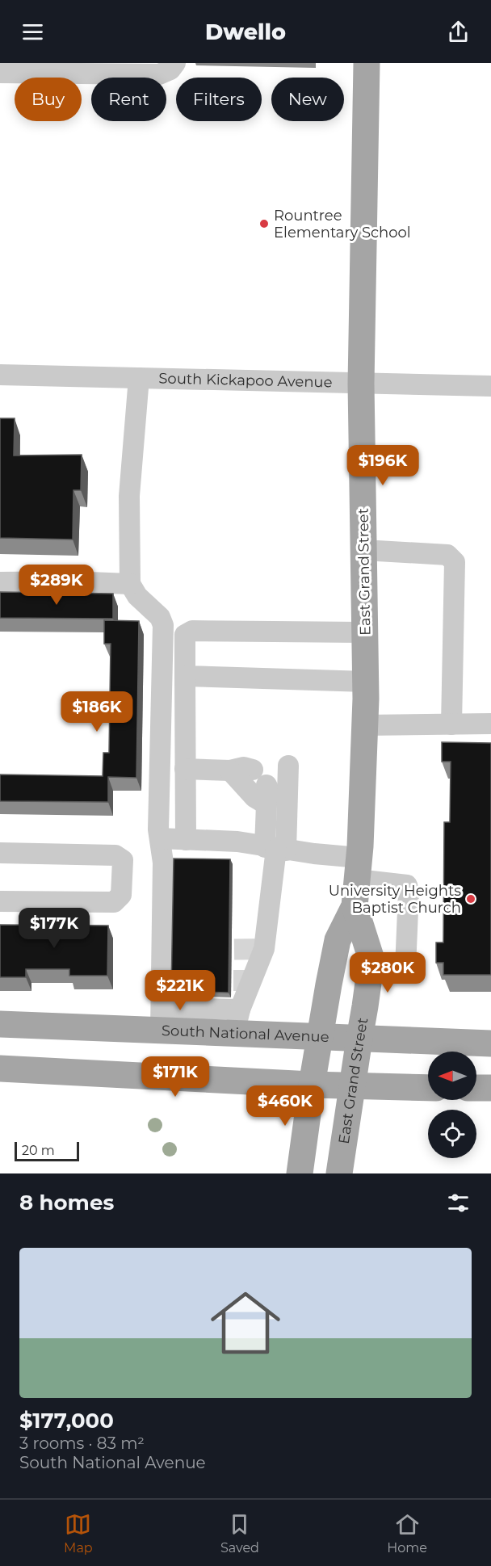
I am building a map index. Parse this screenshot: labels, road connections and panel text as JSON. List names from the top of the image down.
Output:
{
  "streets": {
    "main road": ["East Grand Street", "South National Avenue"],
    "street": ["South Kickapoo Avenue"]
  },
  "crossings": [
    ["South Kickapoo Avenue", "East Grand Street"],
    ["East Grand Street", "South National Avenue"]
  ],
  "places": ["Rountree Elementary School", "University Heights Baptist Church"],
  "scale_bar": "20 m",
  "north": "left",
  "page": {
    "header": "Dwello",
    "chip": [
      "Buy",
      "Rent",
      "Filters",
      "New"
    ],
    "price": [
      "$196K",
      "$289K",
      "$186K",
      "$177K",
      "$280K",
      "$221K",
      "$171K",
      "$460K"
    ],
    "scale": "20 m",
    "heading": "8 homes",
    "list": [
      {
        "name": "$177,000",
        "note": "3 rooms · 83 m² · South National Avenue"
      }
    ],
    "tabs": ["Map", "Saved", "Home"]
  }
}
